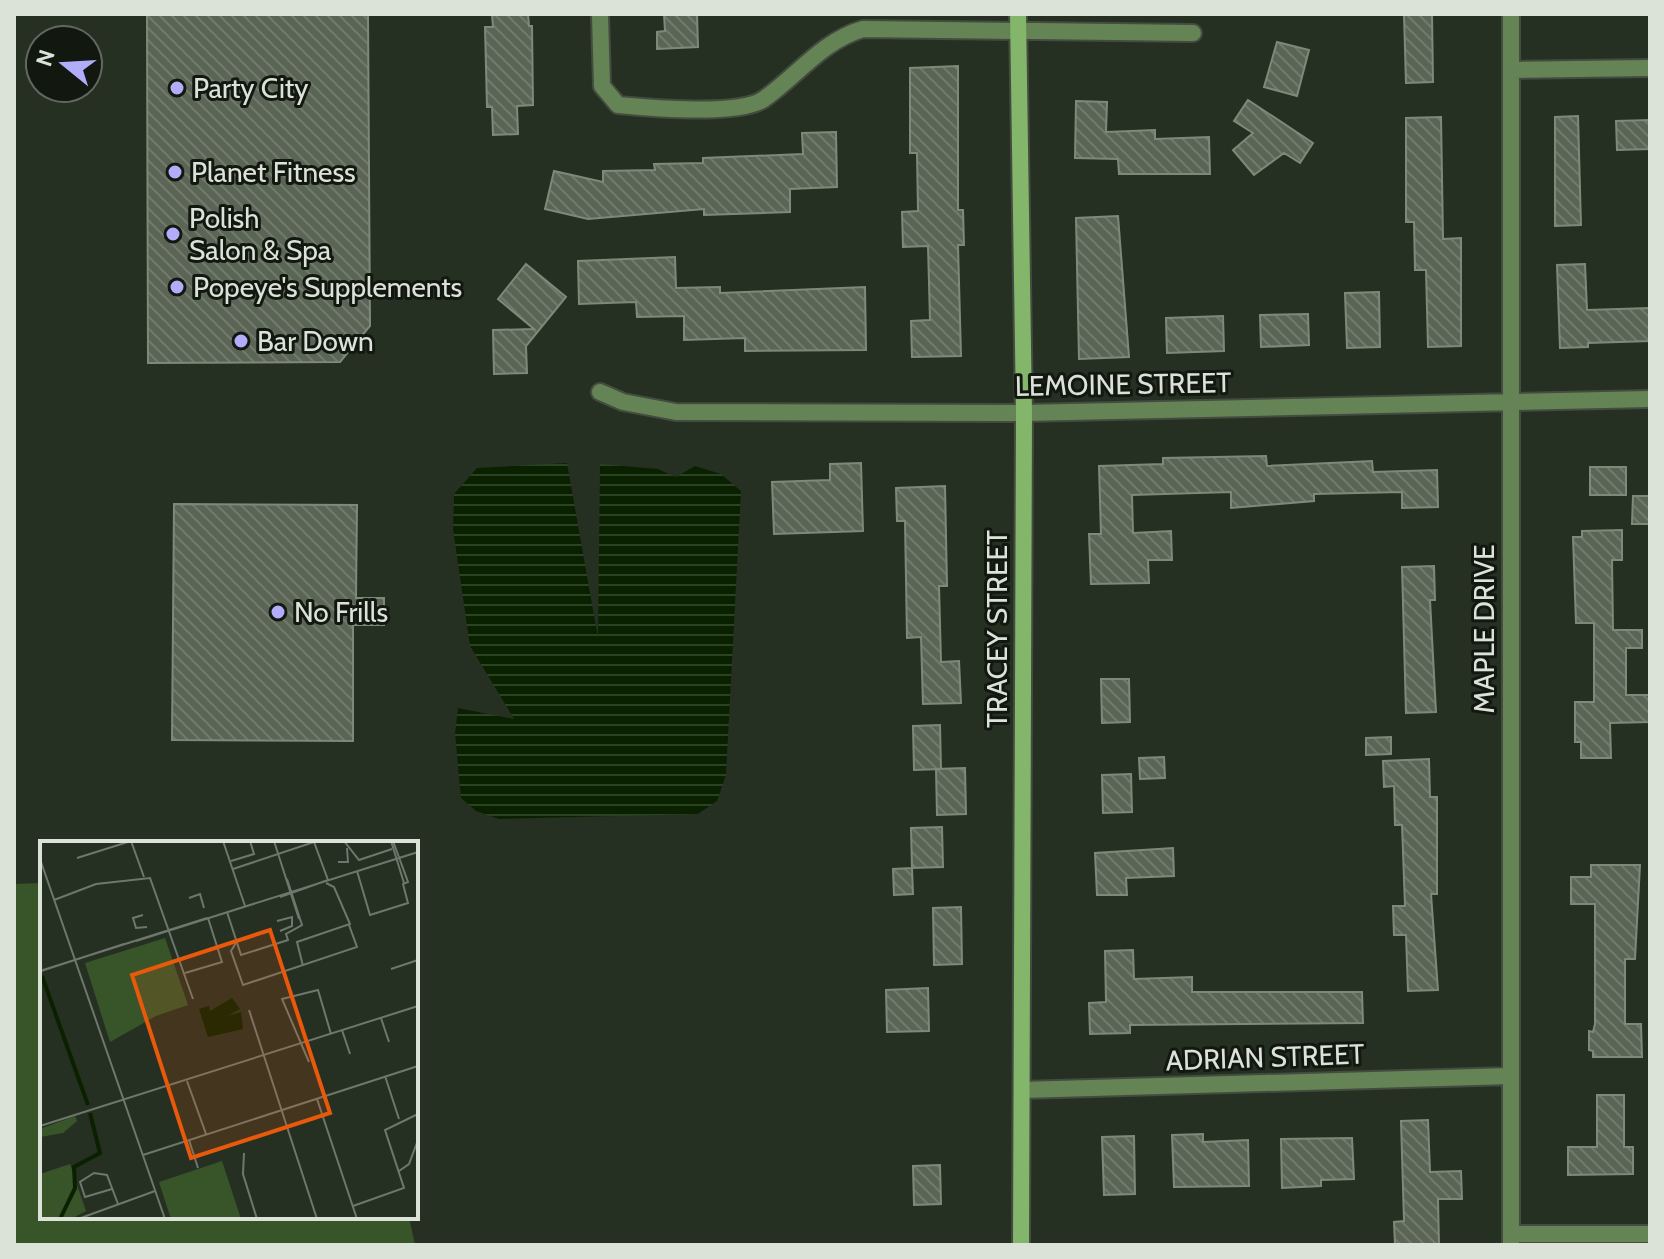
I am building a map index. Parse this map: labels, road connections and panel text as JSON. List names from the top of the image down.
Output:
{
  "streets": {
    "street": [
      "LEMOINE STREET",
      "TRACEY STREET",
      "MAPLE DRIVE",
      "ADRIAN STREET"
    ]
  },
  "crossings": [
    ["LEMOINE STREET", "TRACEY STREET"],
    ["LEMOINE STREET", "MAPLE DRIVE"],
    ["TRACEY STREET", "ADRIAN STREET"],
    ["MAPLE DRIVE", "ADRIAN STREET"]
  ],
  "places": [
    "Party City",
    "Planet Fitness",
    "Polish Salon & Spa",
    "Popeye's Supplements",
    "Bar Down",
    "No Frills"
  ],
  "north": "left"
}
